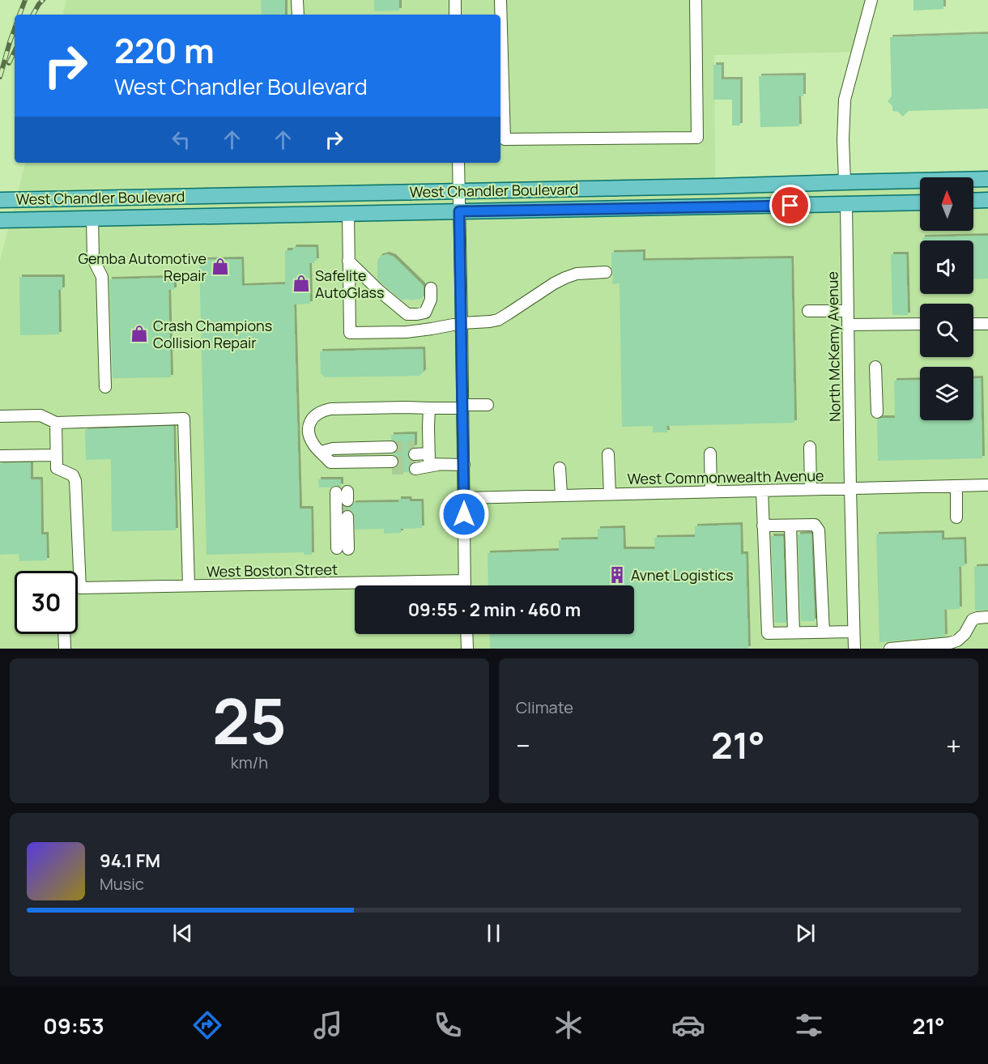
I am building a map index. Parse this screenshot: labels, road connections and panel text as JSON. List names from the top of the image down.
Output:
{
  "streets": {
    "main road": ["West Chandler Boulevard"],
    "street": ["North McKemy Avenue", "West Commonwealth Avenue", "West Boston Street"]
  },
  "crossings": [
    ["West Chandler Boulevard", "North McKemy Avenue"],
    ["North McKemy Avenue", "West Commonwealth Avenue"]
  ],
  "places": {
    "shop": ["Gemba Automotive Repair", "Safelite AutoGlass", "Crash Champions Collision Repair"],
    "building": ["Avnet Logistics"]
  },
  "north": "top",
  "page": {
    "turn": ["220 m", "West Chandler Boulevard"],
    "limit": "30",
    "trip": "09:55 · 2 min · 460 m",
    "tile": [
      ["25", "km/h"],
      "Climate"
    ],
    "heat": ["−", "21°", "+"],
    "song": ["94.1 FM", "Music"],
    "tabs": ["09:53", "21°"]
  }
}
